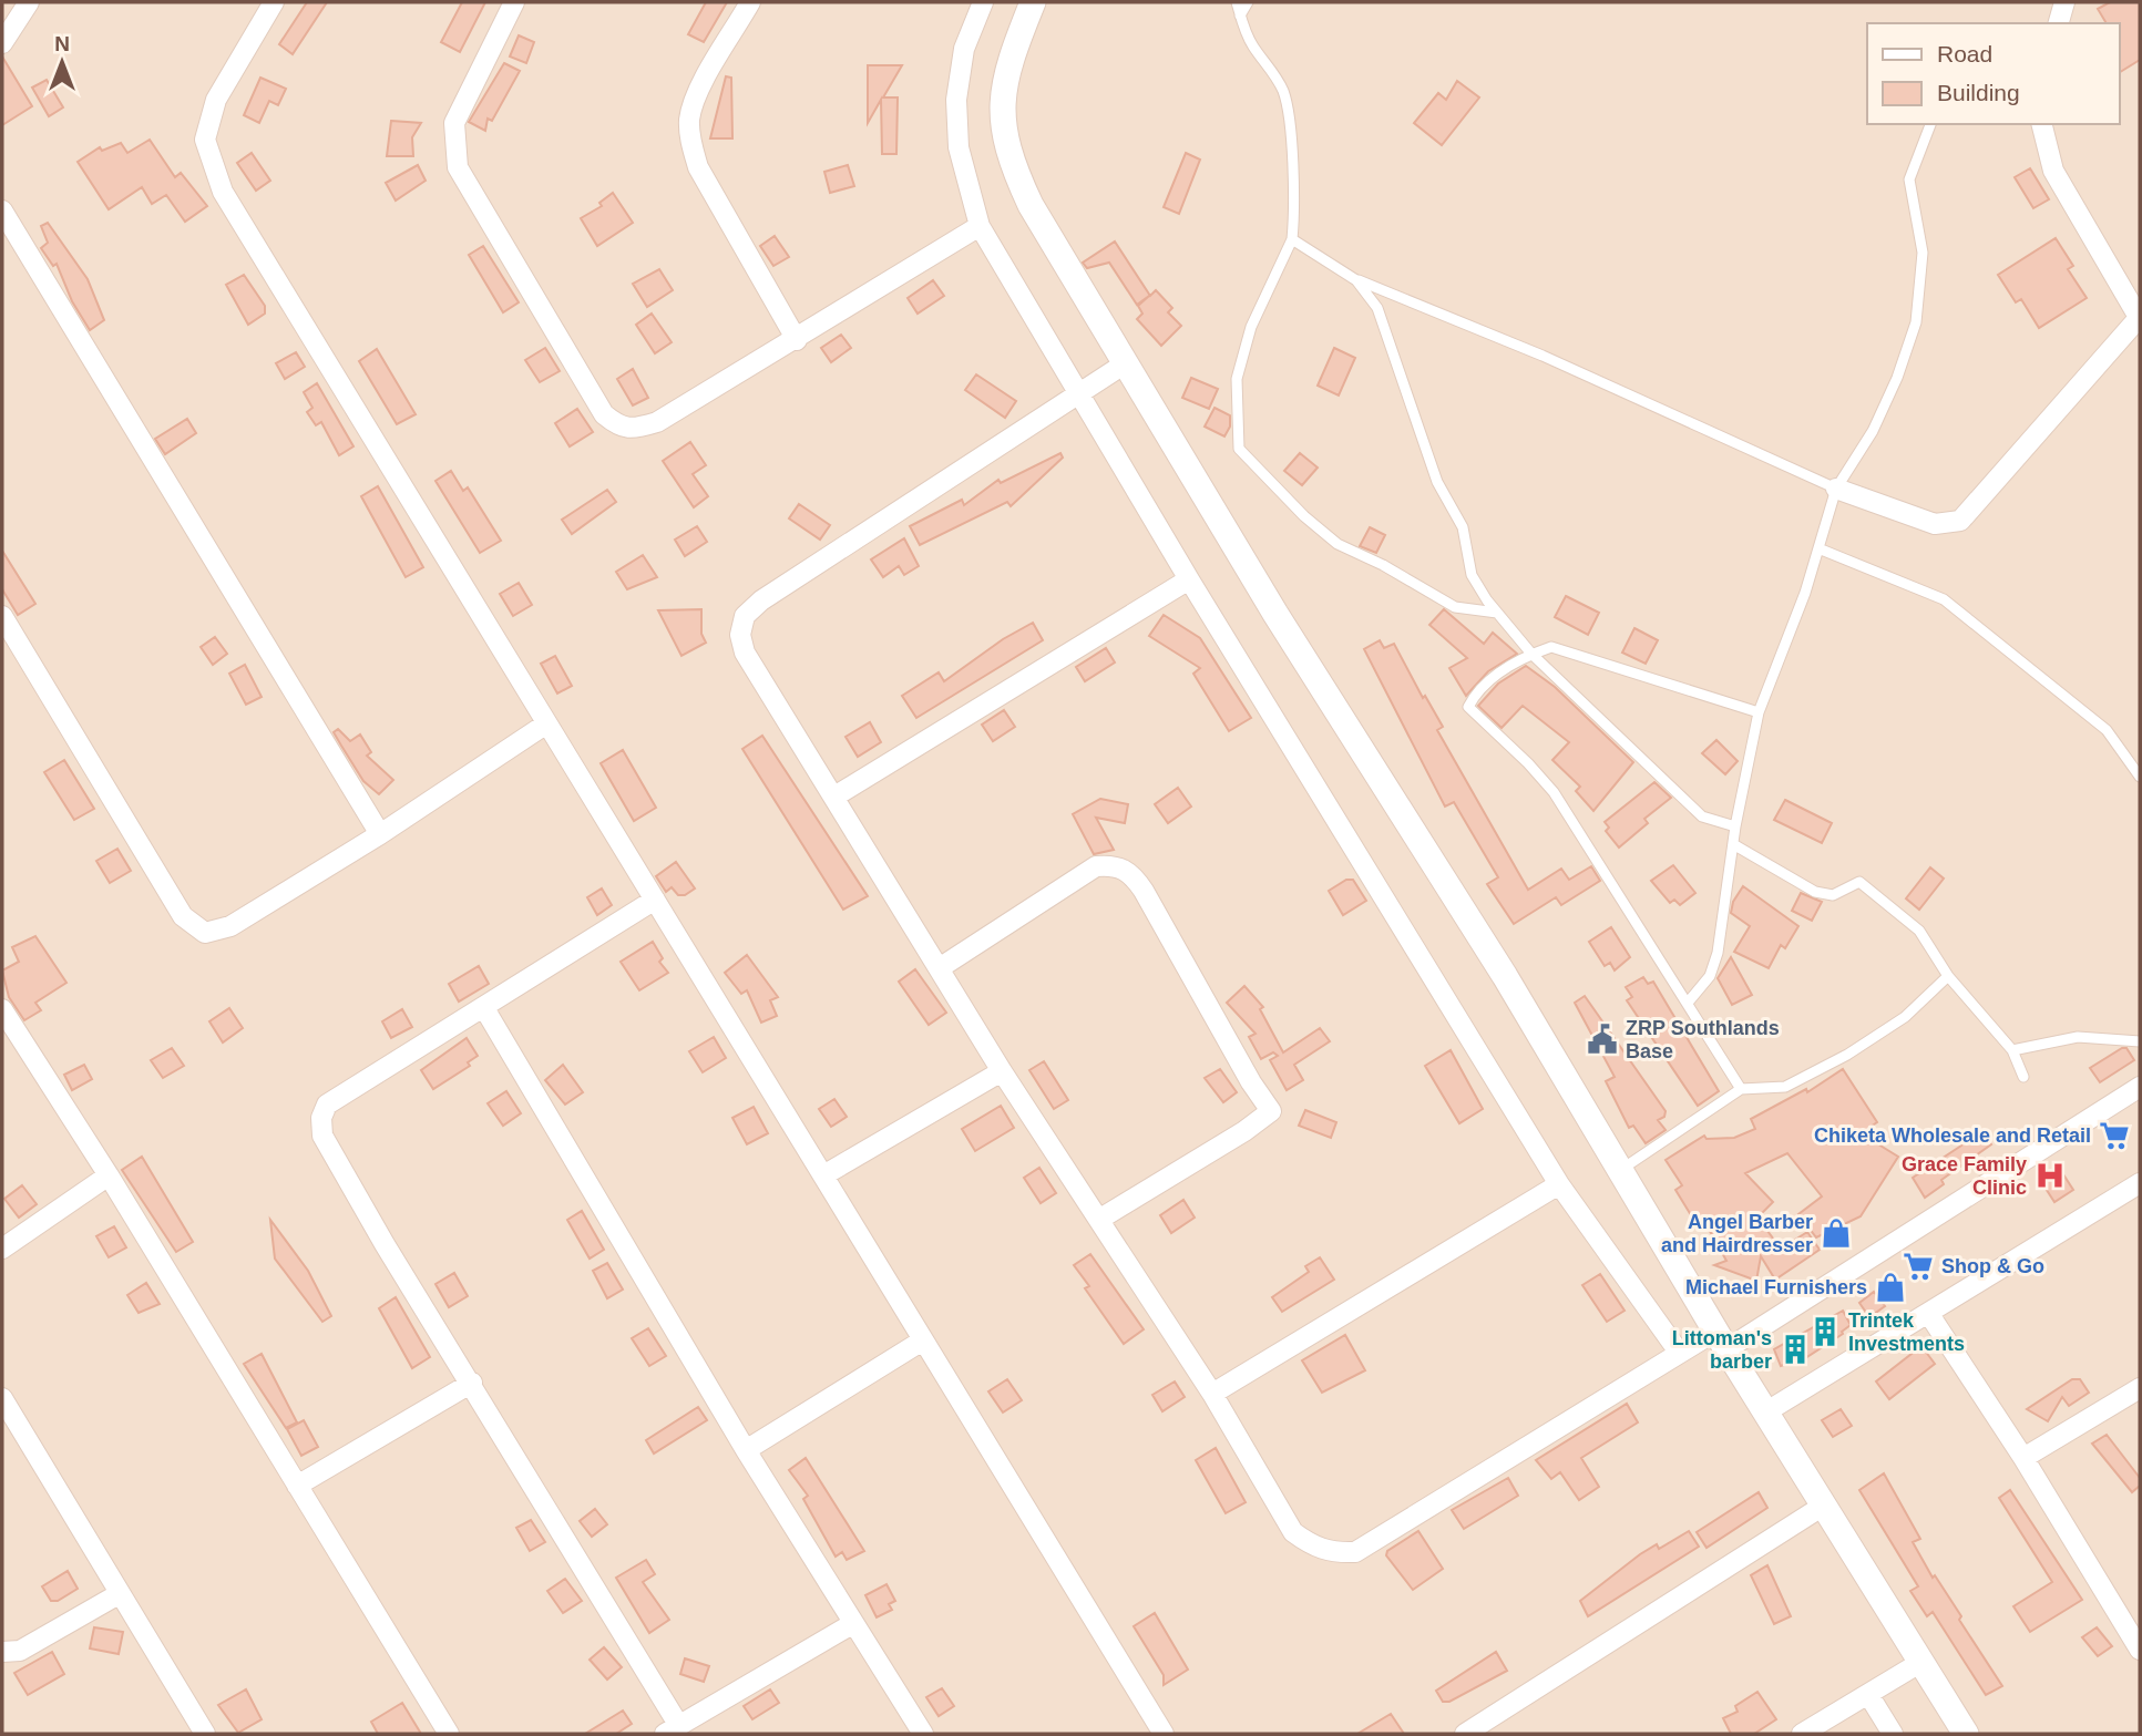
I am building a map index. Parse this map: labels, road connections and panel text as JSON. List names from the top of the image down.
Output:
{
  "places": {
    "public building": ["ZRP Southlands Base"],
    "supermarket": ["Chiketa Wholesale and Retail", "Shop & Go"],
    "hospital": ["Grace Family Clinic"],
    "shop": ["Angel Barber and Hairdresser", "Michael Furnishers"],
    "building": ["Trintek Investments", "Littoman's barber"]
  },
  "legend": ["Road", "Building"],
  "north": "top"
}
